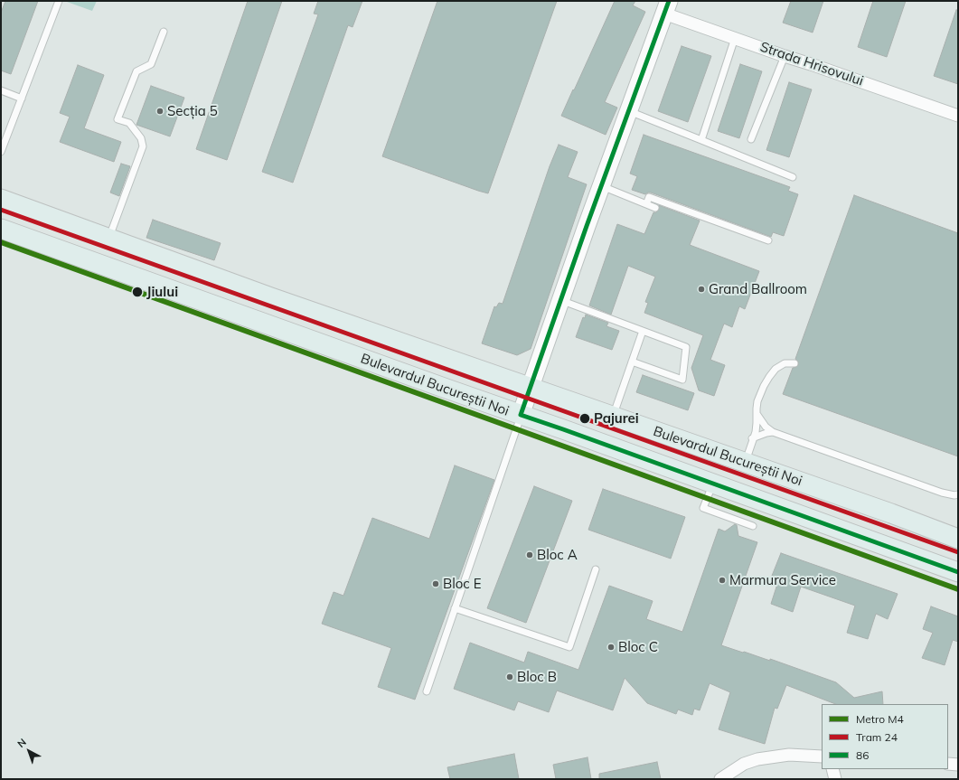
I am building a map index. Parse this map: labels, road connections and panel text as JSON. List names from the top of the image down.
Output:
{
  "streets": {
    "main road": ["Bulevardul Bucureștii Noi"],
    "street": ["Strada Hrisovului"]
  },
  "places": [
    "Secția 5",
    "Grand Ballroom",
    "Jiului",
    "Pajurei",
    "Bloc A",
    "Marmura Service",
    "Bloc E",
    "Bloc C",
    "Bloc B"
  ],
  "lines": ["transit line 86", "tram line 24", "metro line M4"],
  "legend": ["Metro M4", "Tram 24", "86"],
  "north": "top left"
}
